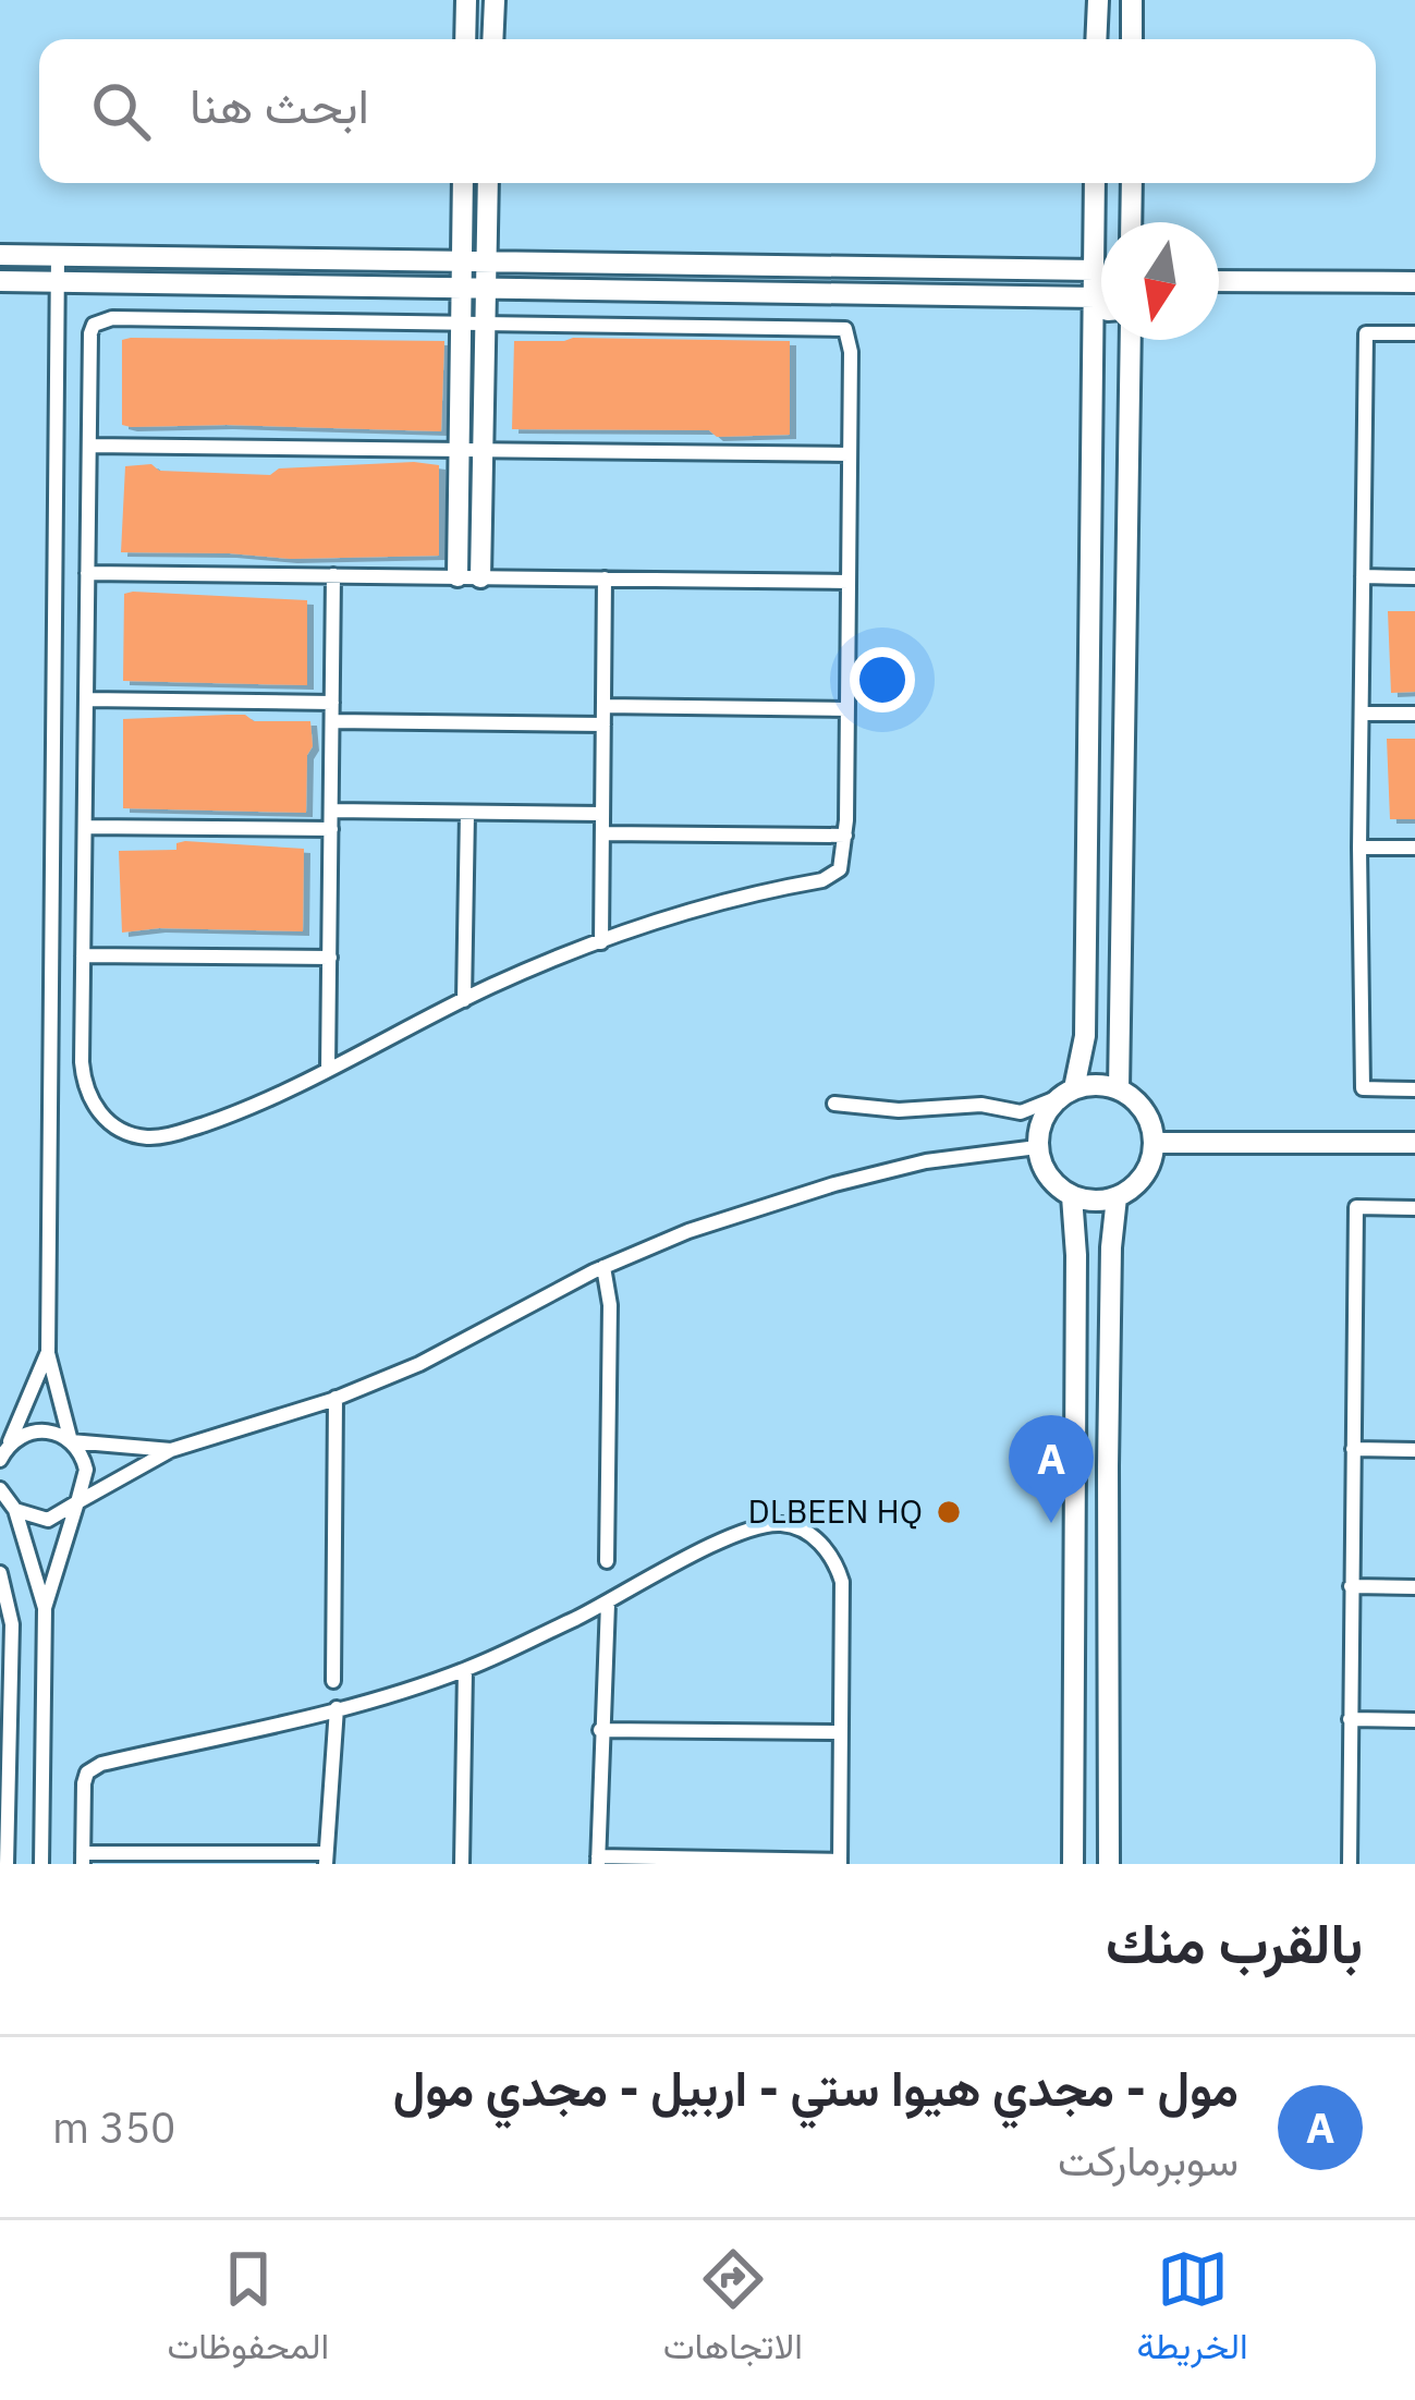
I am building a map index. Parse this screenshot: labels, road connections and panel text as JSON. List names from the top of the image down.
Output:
{
  "places": ["DLBEEN HQ"],
  "north": "bottom",
  "page": {
    "search": "ابحث هنا",
    "pins": "A",
    "heading": "بالقرب منك",
    "list": [
      {
        "mark": "A",
        "name": "مول - مجدي هيوا ستي - اربيل - مجدي مول",
        "note": "سوبرماركت",
        "value": "350 m"
      }
    ],
    "nav": ["الخريطة", "الاتجاهات", "المحفوظات"]
  }
}
